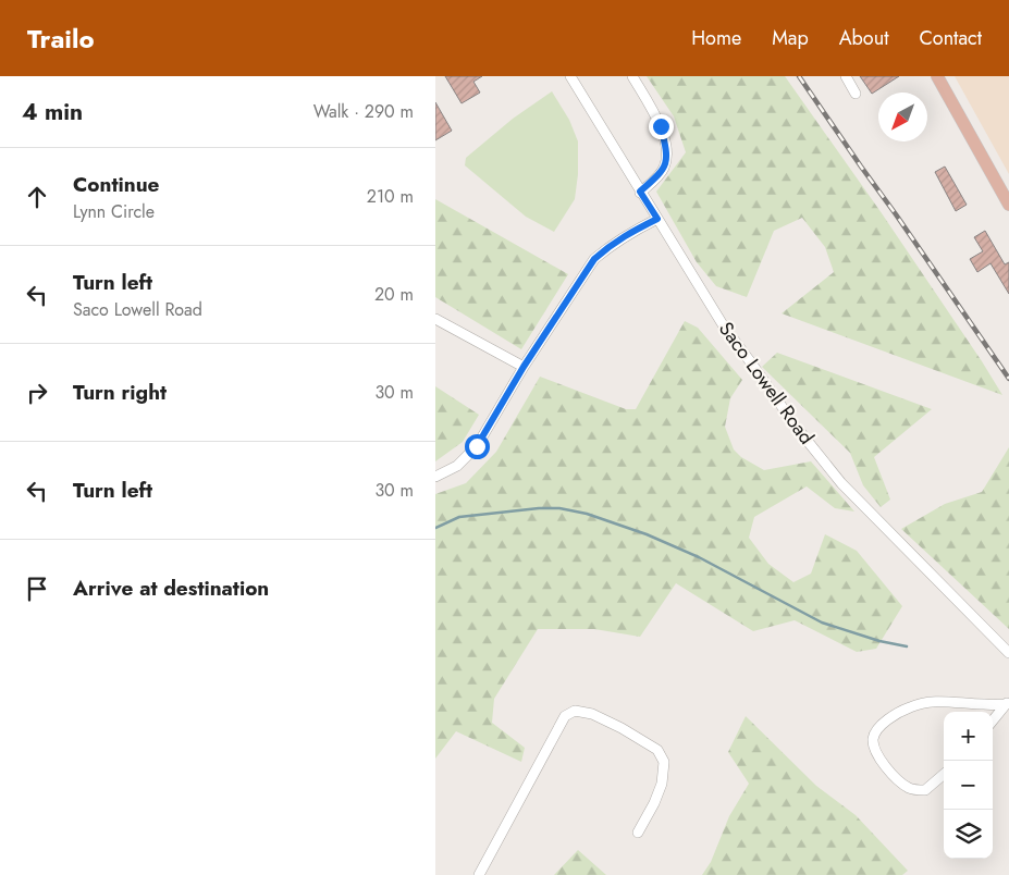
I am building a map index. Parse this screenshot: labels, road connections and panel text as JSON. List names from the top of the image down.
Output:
{
  "streets": {
    "street": ["Saco Lowell Road"]
  },
  "north": "bottom left",
  "page": {
    "header": "Trailo",
    "nav": [
      "Home",
      "Map",
      "About",
      "Contact"
    ],
    "heading": ["4 min", "Walk · 290 m"],
    "list": [
      ["Continue", "Lynn Circle", "210 m"],
      ["Turn left", "Saco Lowell Road", "20 m"],
      ["Turn right", "30 m"],
      ["Turn left", "30 m"],
      "Arrive at destination"
    ],
    "map_buttons": ["+", "−"]
  }
}
